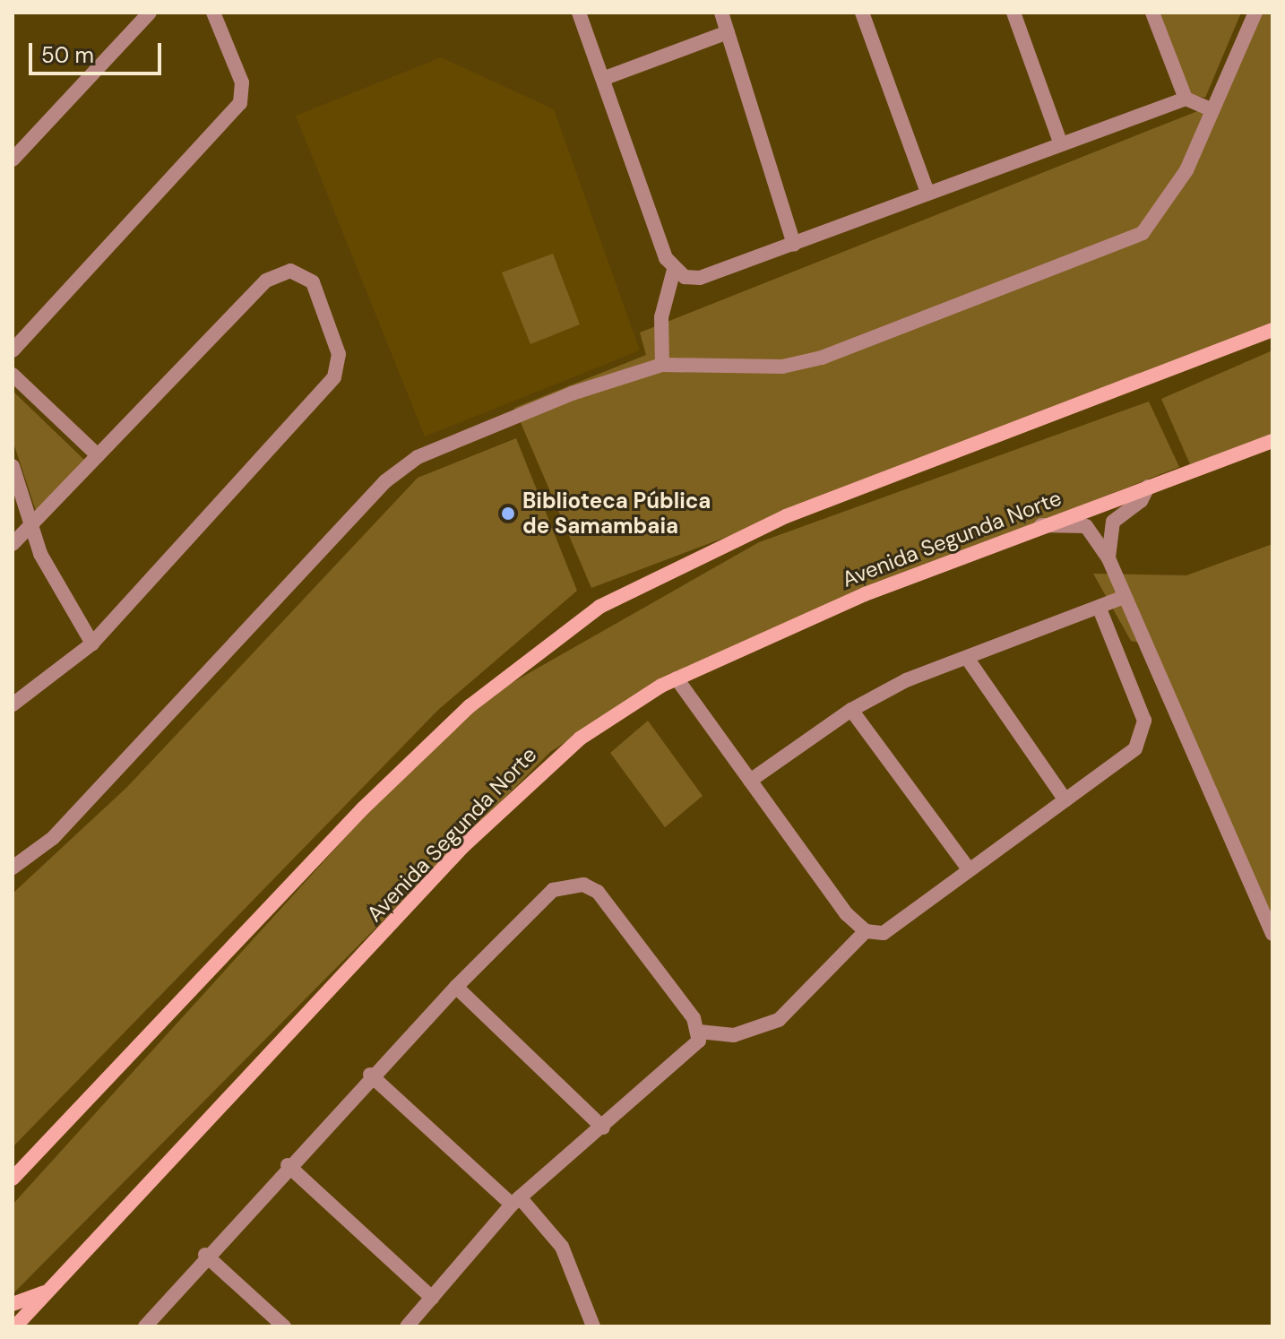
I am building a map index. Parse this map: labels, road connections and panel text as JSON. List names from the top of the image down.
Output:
{
  "streets": {
    "main road": ["Avenida Segunda Norte"]
  },
  "places": ["Biblioteca Pública de Samambaia"],
  "scale_bar": "50 m"
}
